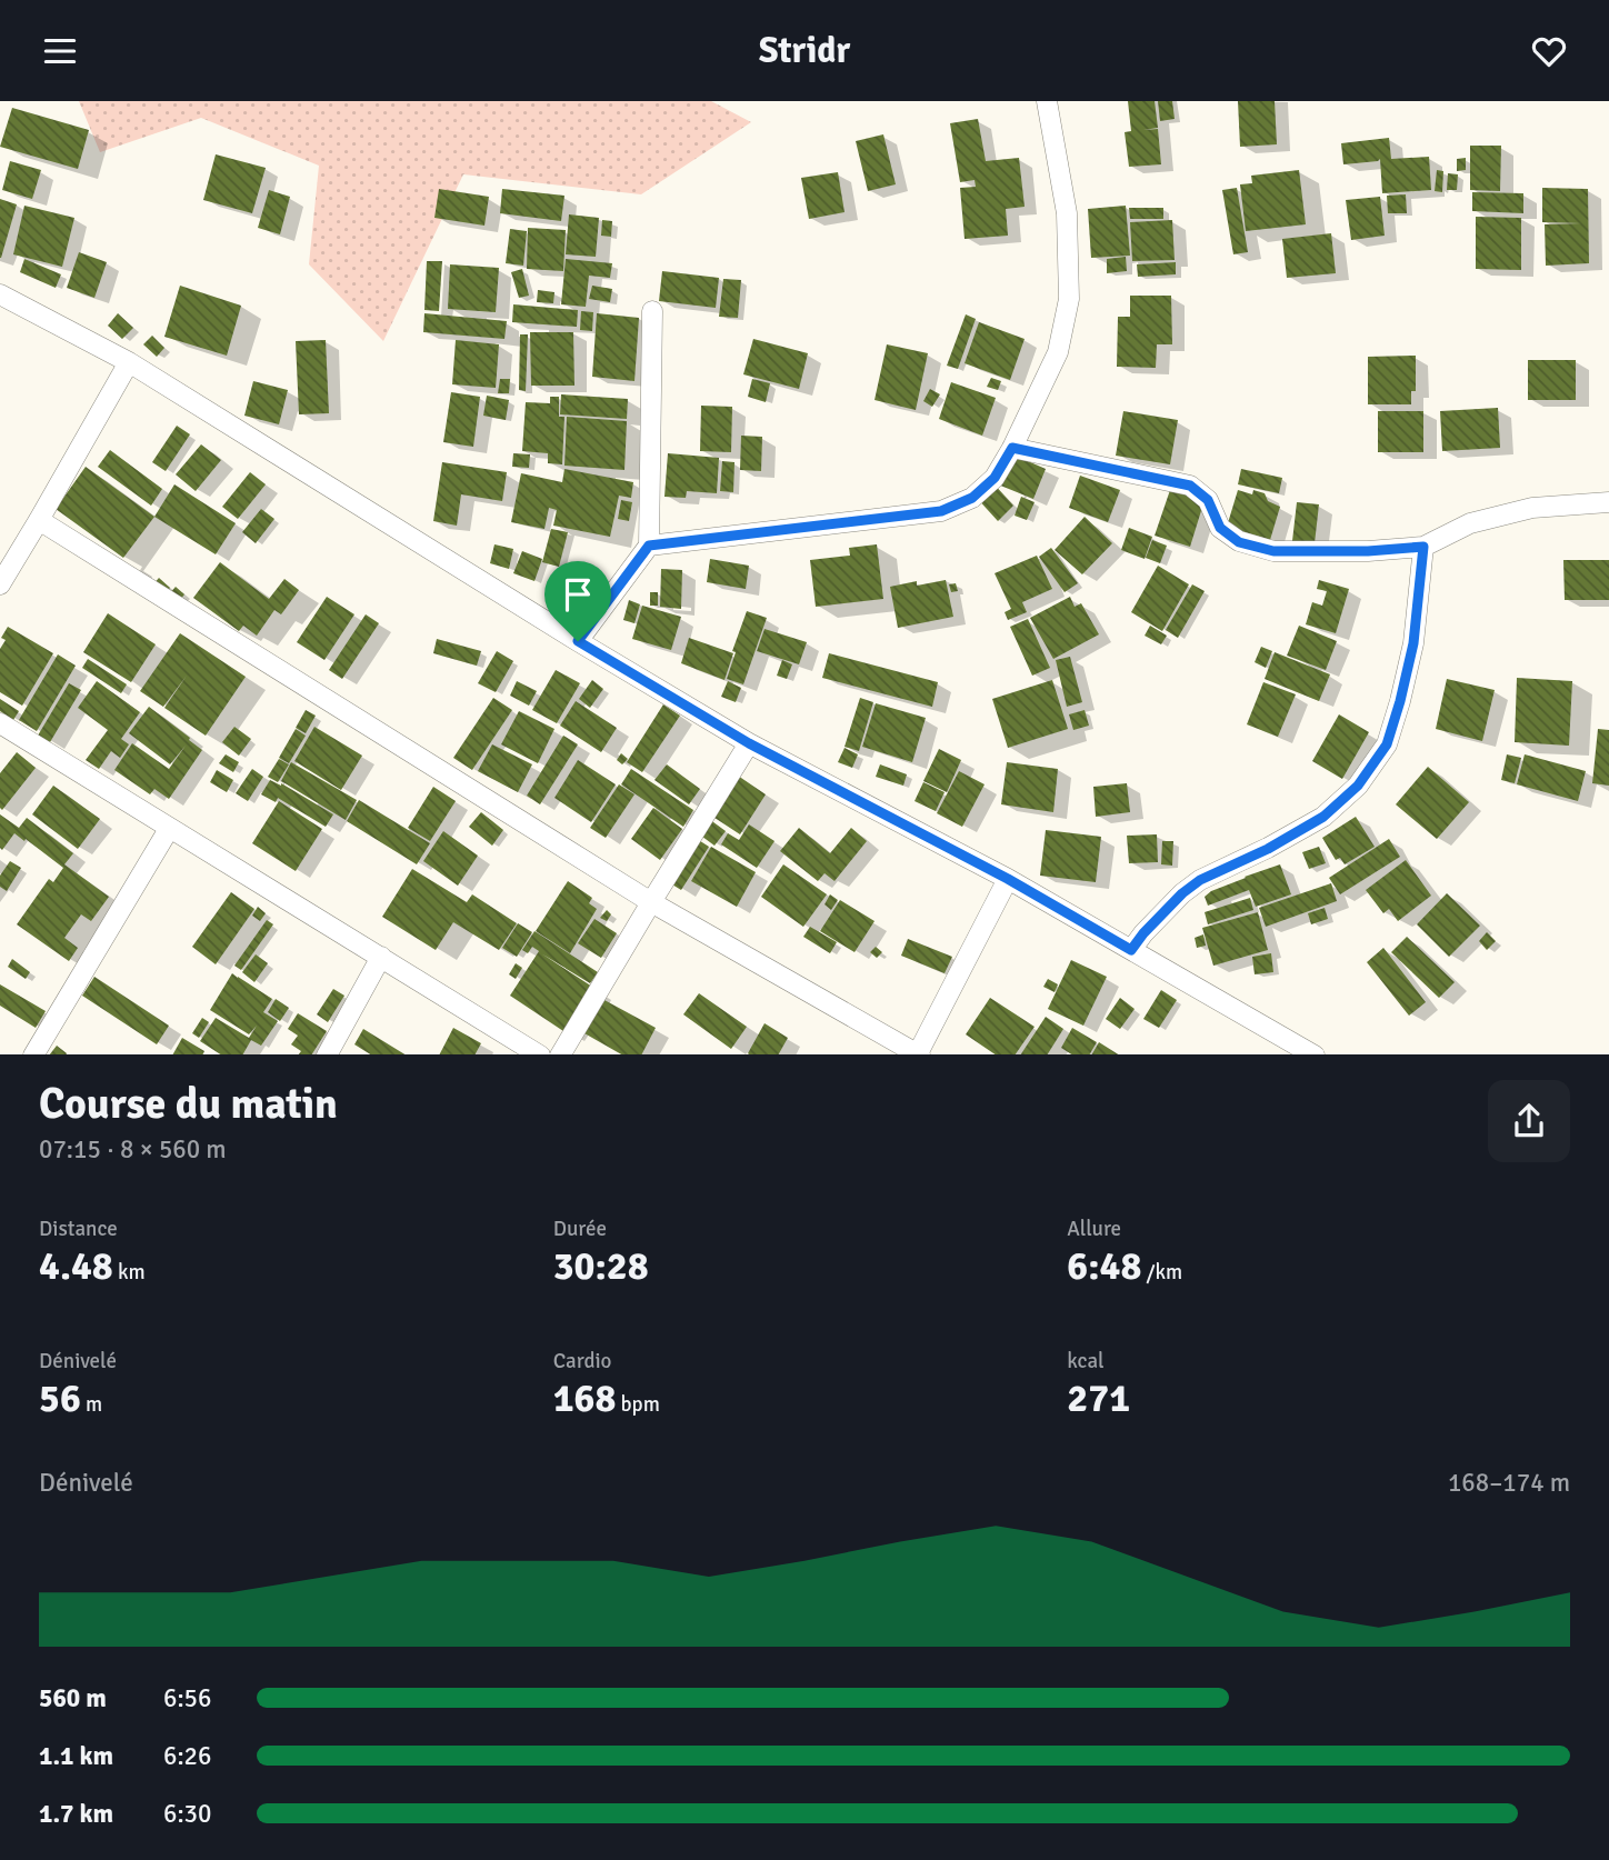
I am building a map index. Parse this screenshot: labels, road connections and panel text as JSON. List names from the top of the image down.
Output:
{
  "page": {
    "header": "Stridr",
    "heading": ["Course du matin", "07:15 · 8 × 560 m"],
    "stats": [
      ["Distance", "4.48 km"],
      ["Durée", "30:28"],
      ["Allure", "6:48 /km"],
      ["Dénivelé", "56 m"],
      ["Cardio", "168 bpm"],
      ["kcal", "271"]
    ],
    "chart": ["Dénivelé", "168–174 m"],
    "list": [
      {
        "name": "560 m",
        "note": "6:56"
      },
      {
        "name": "1.1 km",
        "note": "6:26"
      },
      {
        "name": "1.7 km",
        "note": "6:30"
      }
    ]
  }
}
